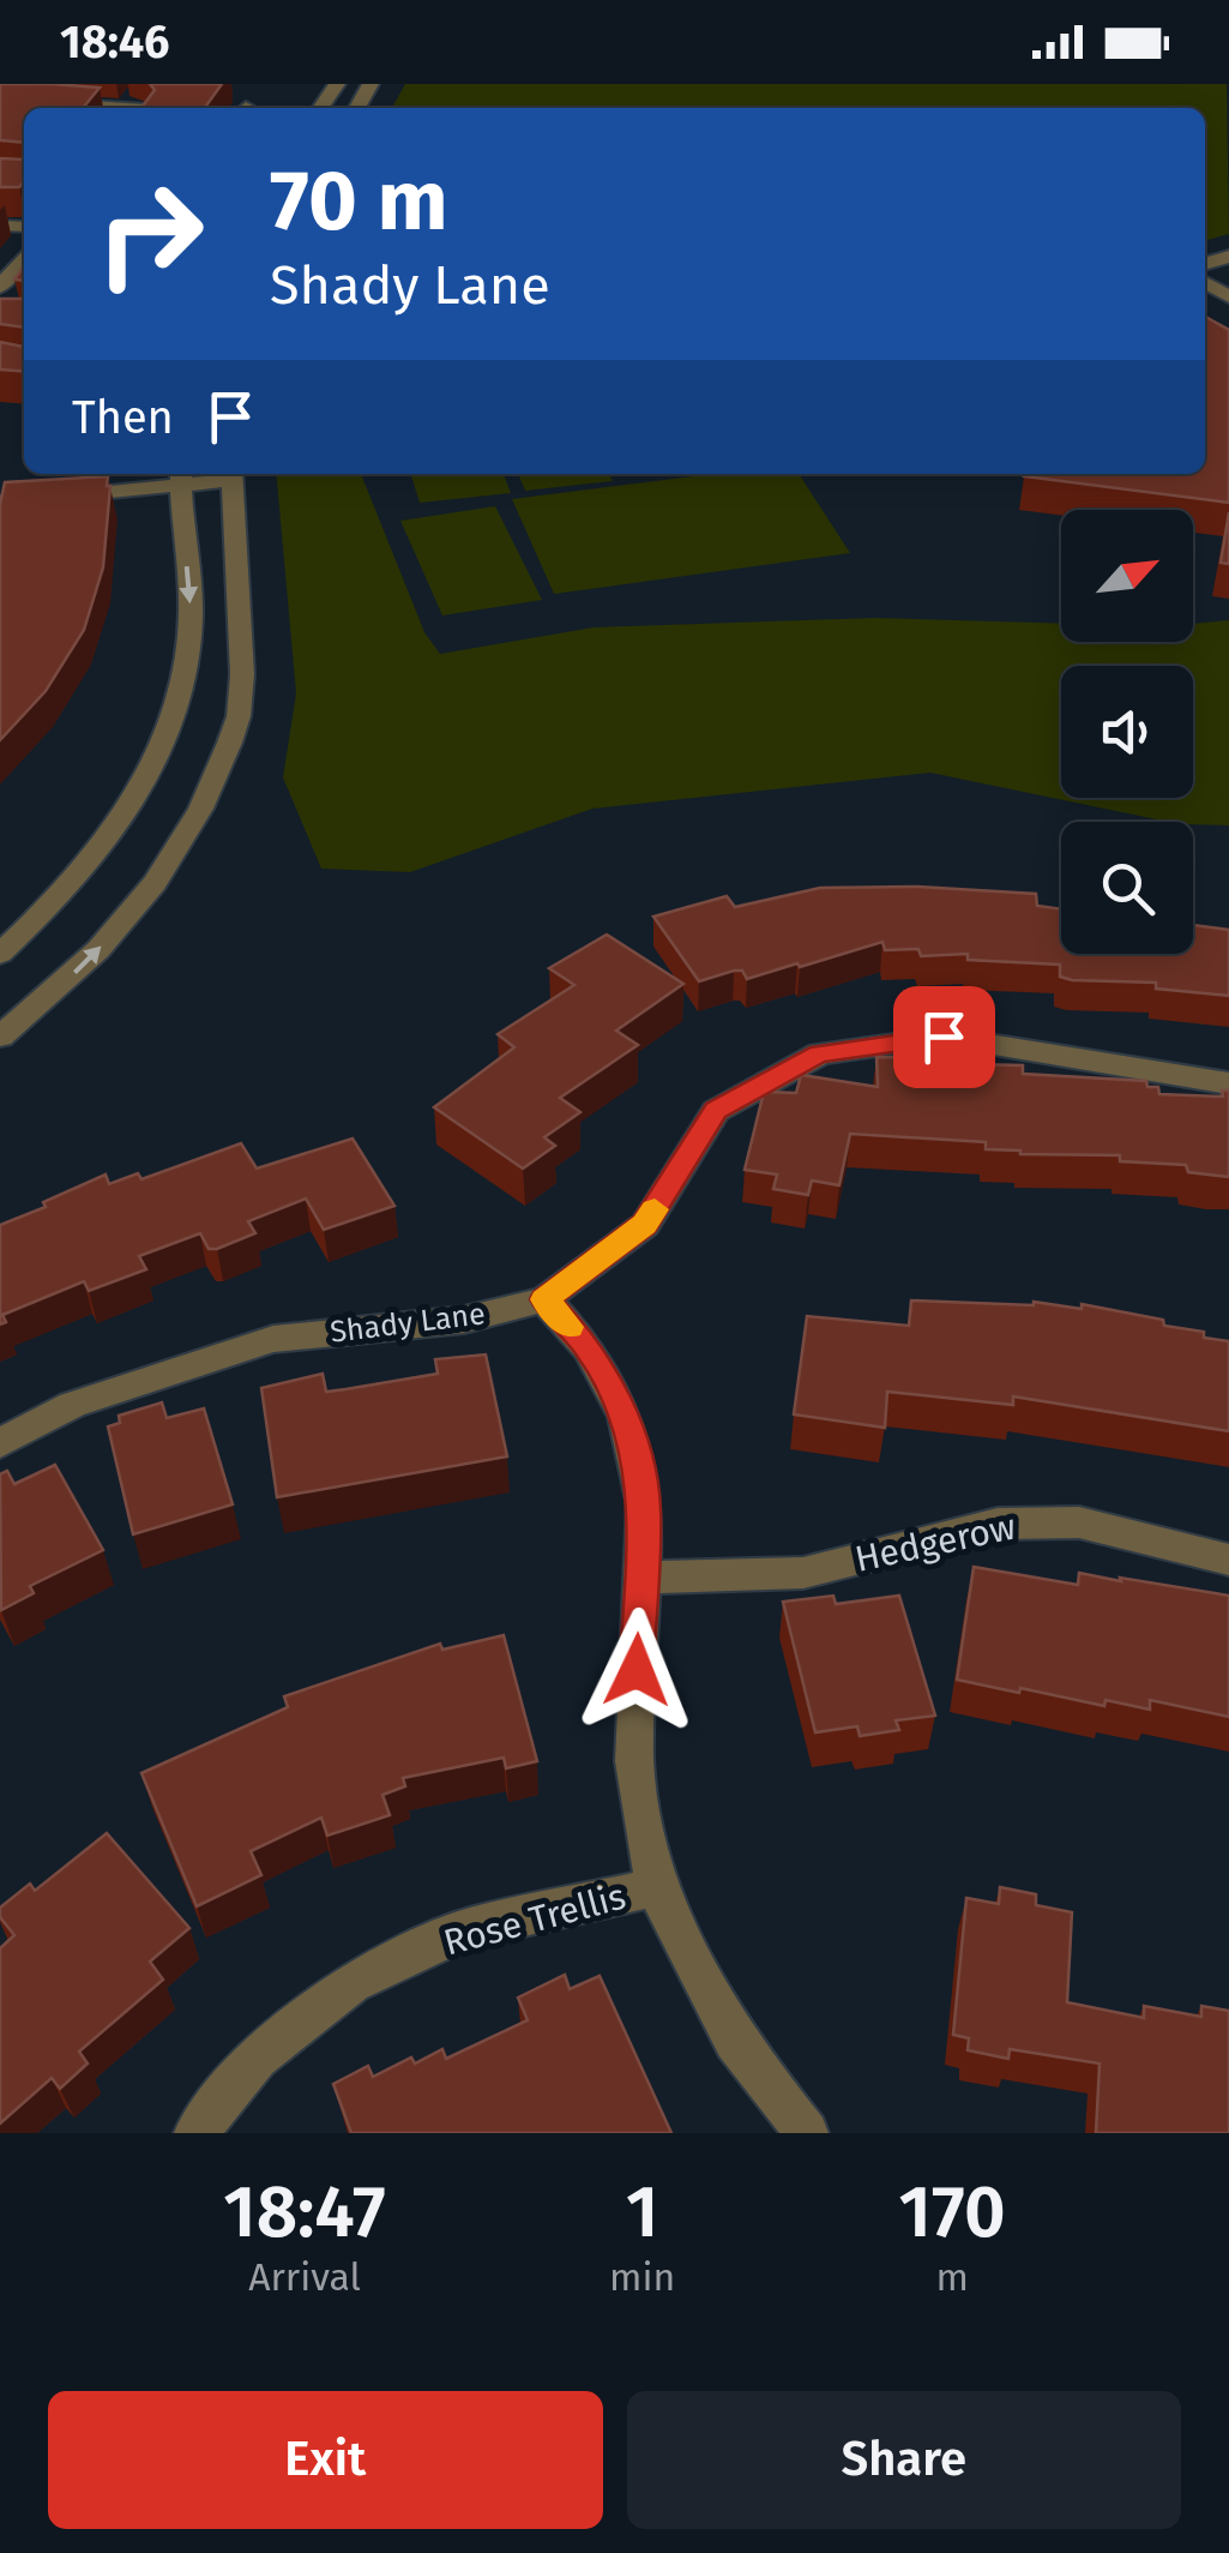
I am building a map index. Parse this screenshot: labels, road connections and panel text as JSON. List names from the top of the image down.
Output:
{
  "streets": {
    "street": ["Shady Lane", "Hedgerow", "Rose Trellis"]
  },
  "north": "top right",
  "page": {
    "status": "18:46",
    "turn": ["70 m", "Shady Lane"],
    "then": "Then",
    "eta": [
      "18:47",
      "Arrival",
      "1",
      "min",
      "170",
      "m"
    ],
    "buttons": ["Exit", "Share"]
  }
}
